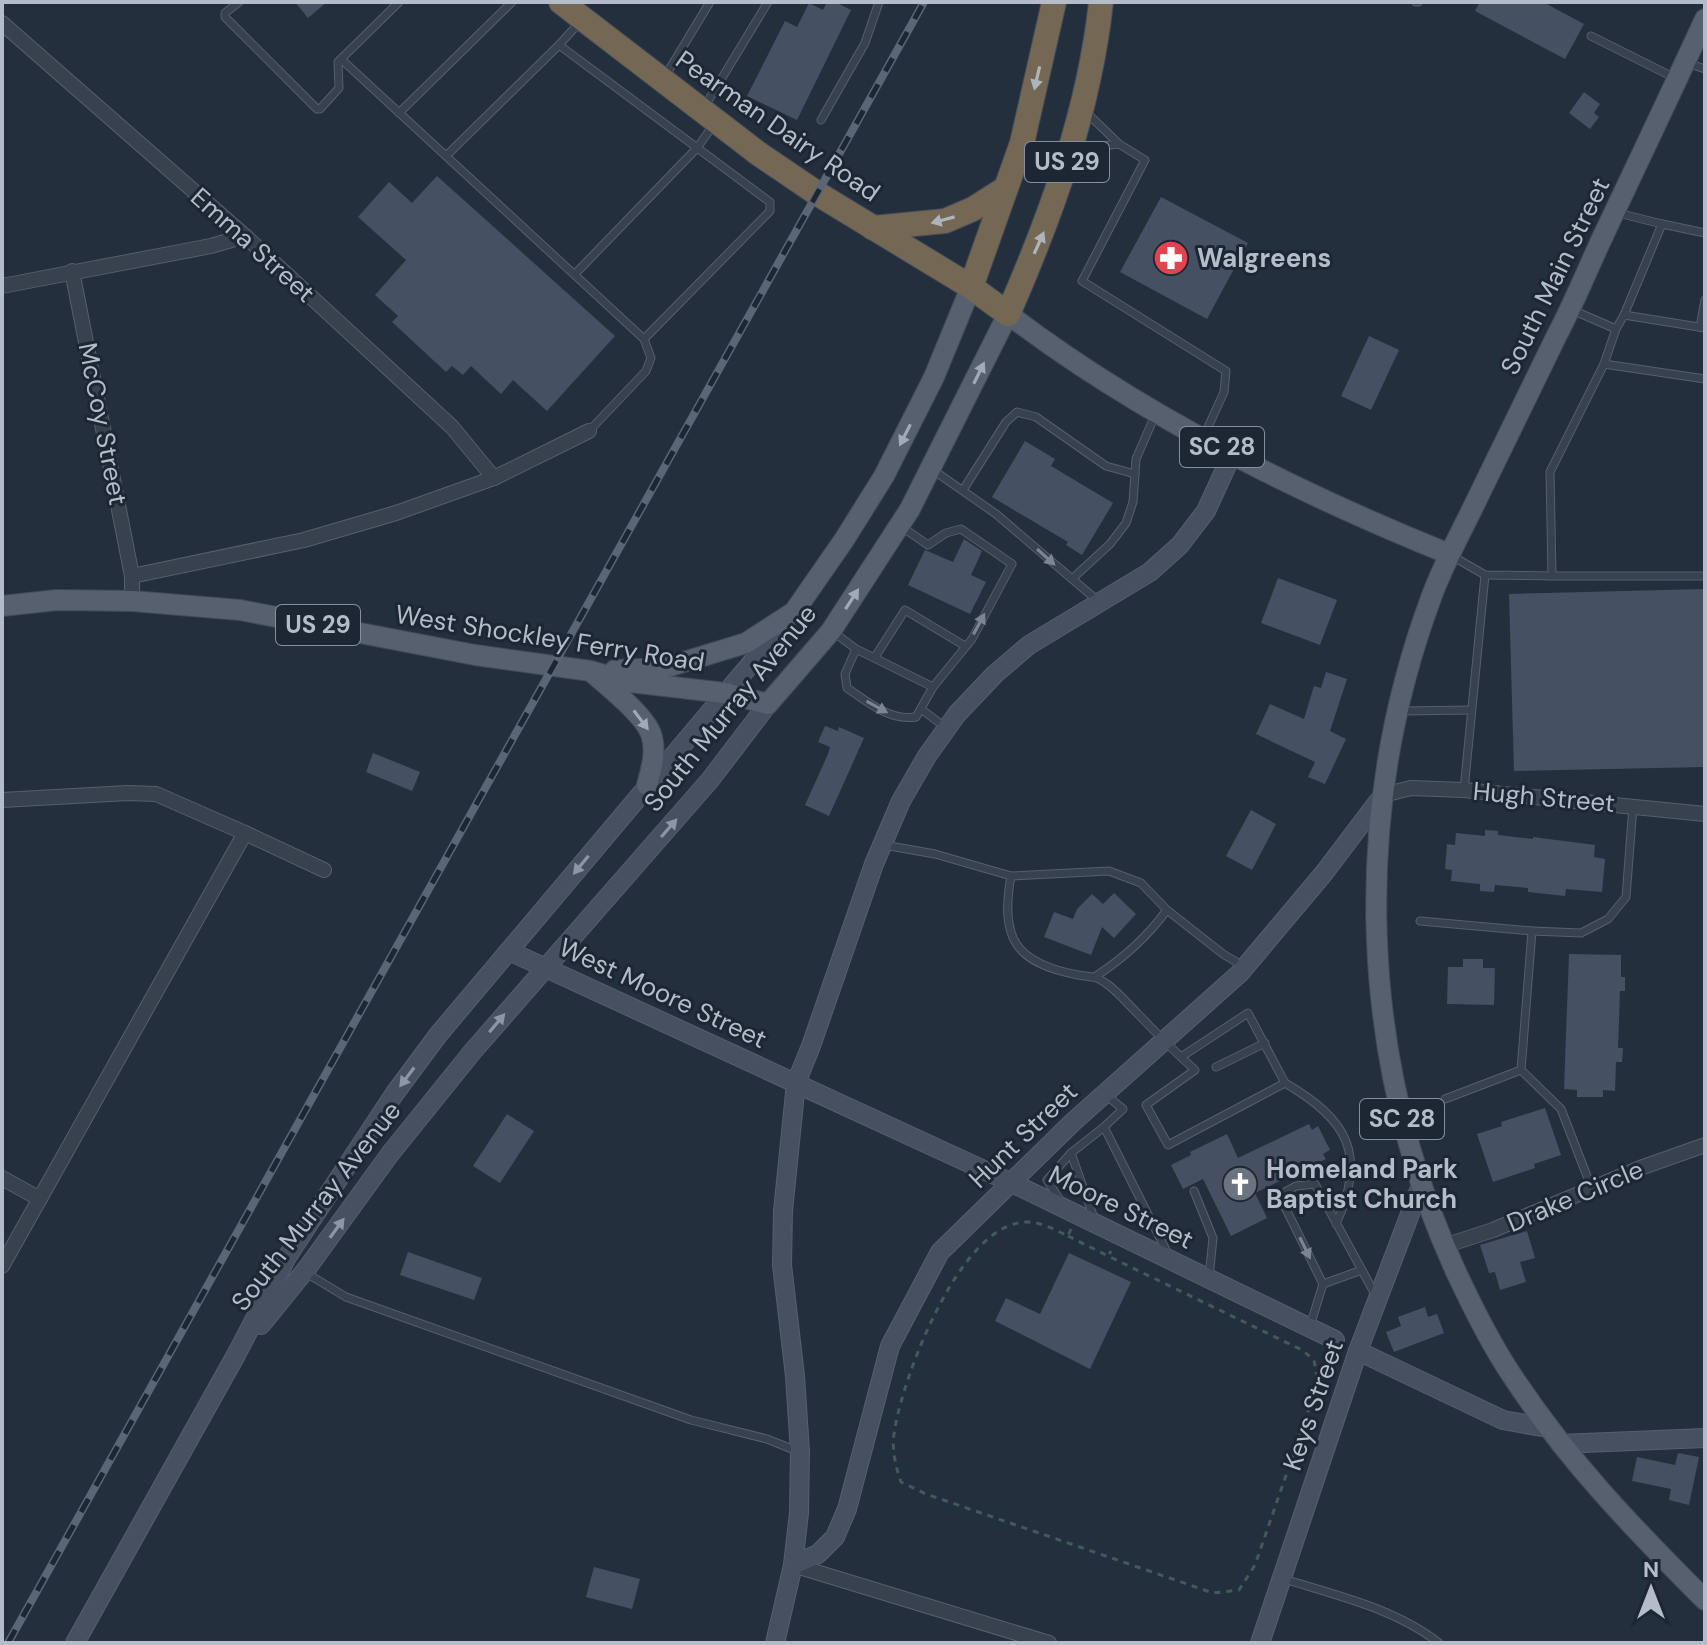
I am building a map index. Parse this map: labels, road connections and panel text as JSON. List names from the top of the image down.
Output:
{
  "streets": {
    "highway": [
      "Pearman Dairy Road",
      "US 29",
      "SC 28",
      "South Murray Avenue"
    ],
    "main road": ["South Main Street", "West Shockley Ferry Road"],
    "street": [
      "Emma Street",
      "McCoy Street",
      "Hugh Street",
      "West Moore Street",
      "Hunt Street",
      "Drake Circle",
      "Moore Street",
      "Keys Street"
    ]
  },
  "crossings": [
    ["Pearman Dairy Road", "SC 28"],
    ["Pearman Dairy Road", "South Murray Avenue"],
    ["US 29", "West Shockley Ferry Road"],
    ["US 29", "South Murray Avenue"],
    ["South Main Street", "SC 28"],
    ["SC 28", "South Murray Avenue"],
    ["SC 28", "Hugh Street"],
    ["SC 28", "Hunt Street"],
    ["SC 28", "Drake Circle"],
    ["SC 28", "Keys Street"],
    ["West Shockley Ferry Road", "South Murray Avenue"],
    ["South Murray Avenue", "West Moore Street"],
    ["Hugh Street", "Hunt Street"],
    ["West Moore Street", "Moore Street"],
    ["Hunt Street", "Moore Street"]
  ],
  "places": {
    "pharmacy": ["Walgreens"],
    "church": ["Homeland Park Baptist Church"]
  },
  "north": "top"
}
